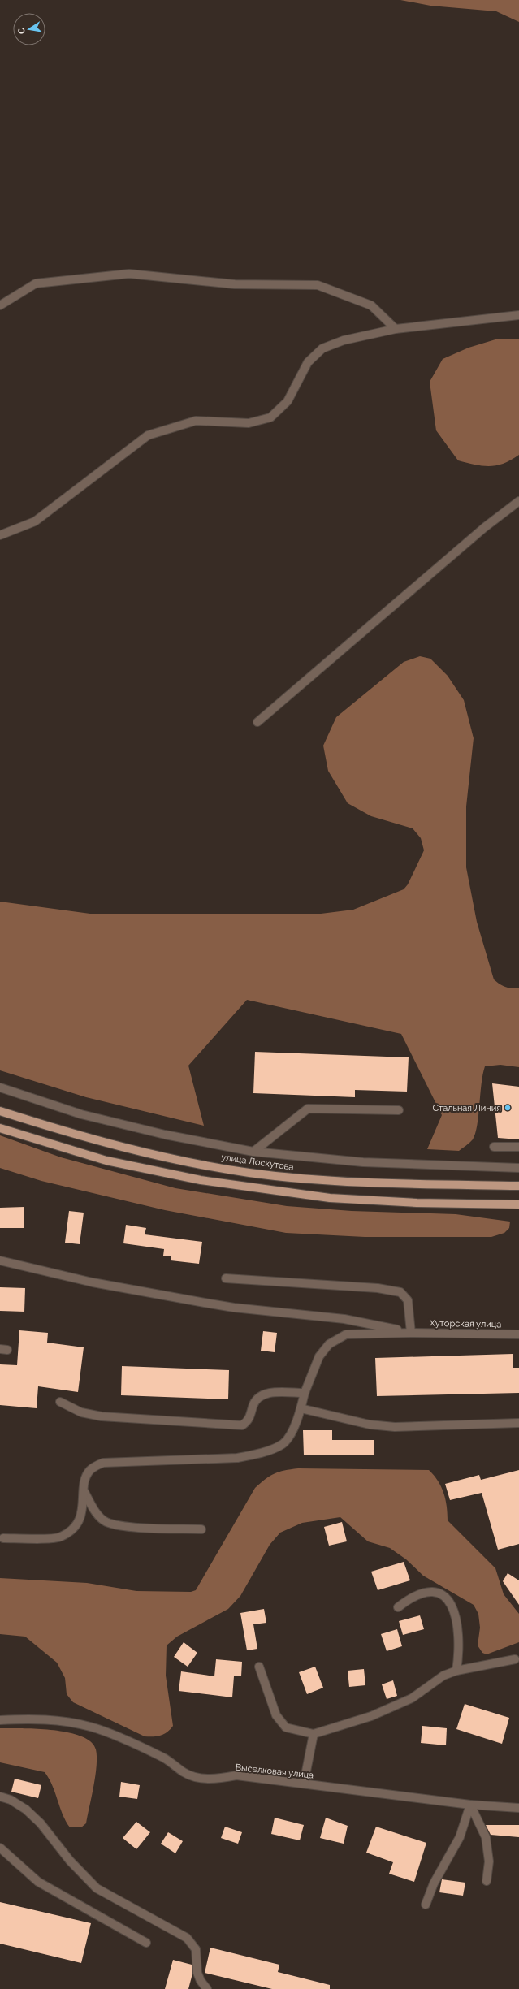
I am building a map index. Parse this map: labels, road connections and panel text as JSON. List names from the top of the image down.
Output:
{
  "streets": {
    "main road": ["улица Лоскутова"],
    "street": ["Хуторская улица", "Выселковая улица"]
  },
  "places": ["Стальная Линия"],
  "north": "left"
}
